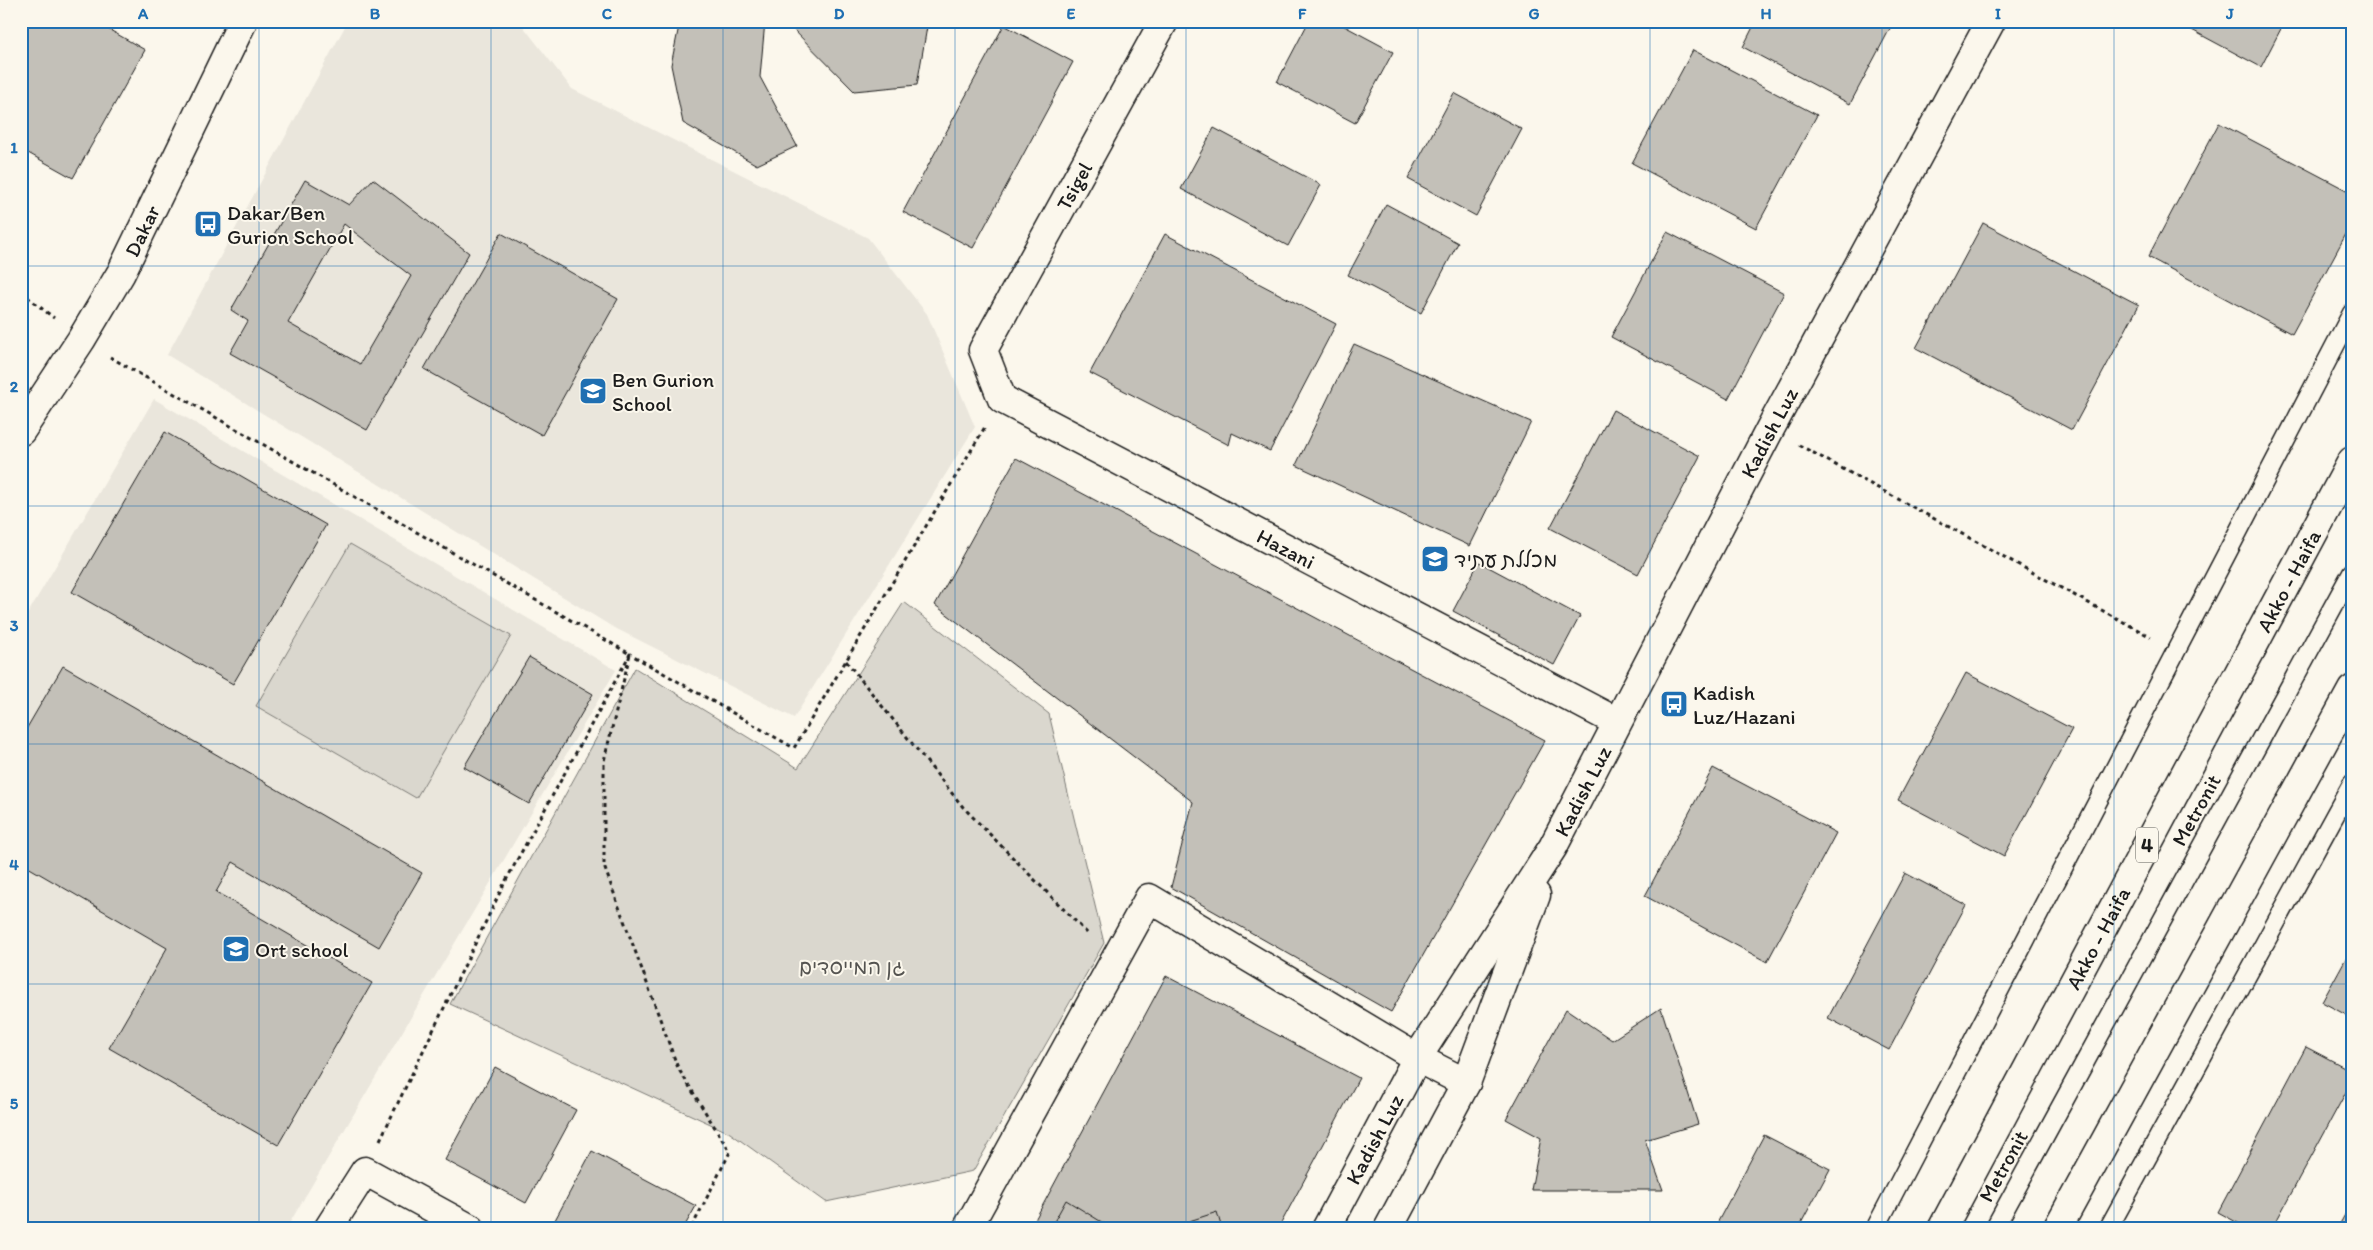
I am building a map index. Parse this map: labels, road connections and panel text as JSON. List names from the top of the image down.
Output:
{
  "streets": {
    "main road": [
      "Tsigel",
      "Dakar",
      "Kadish Luz",
      "Hazani",
      "Akko - Haifa",
      "4"
    ],
    "lane": ["Metronit"]
  },
  "crossings": [
    ["Tsigel", "Hazani"],
    ["Kadish Luz", "Hazani"]
  ],
  "parks": ["גן המייסדים"],
  "places": {
    "bus stop": ["Dakar/Ben Gurion School", "Kadish Luz/Hazani"],
    "school or university": ["Ben Gurion School", "מכללת עתיד", "Ort school"]
  },
  "grid": {
    "columns": [
      "A",
      "B",
      "C",
      "D",
      "E",
      "F",
      "G",
      "H",
      "I",
      "J"
    ],
    "rows": [
      "1",
      "2",
      "3",
      "4",
      "5"
    ]
  }
}
